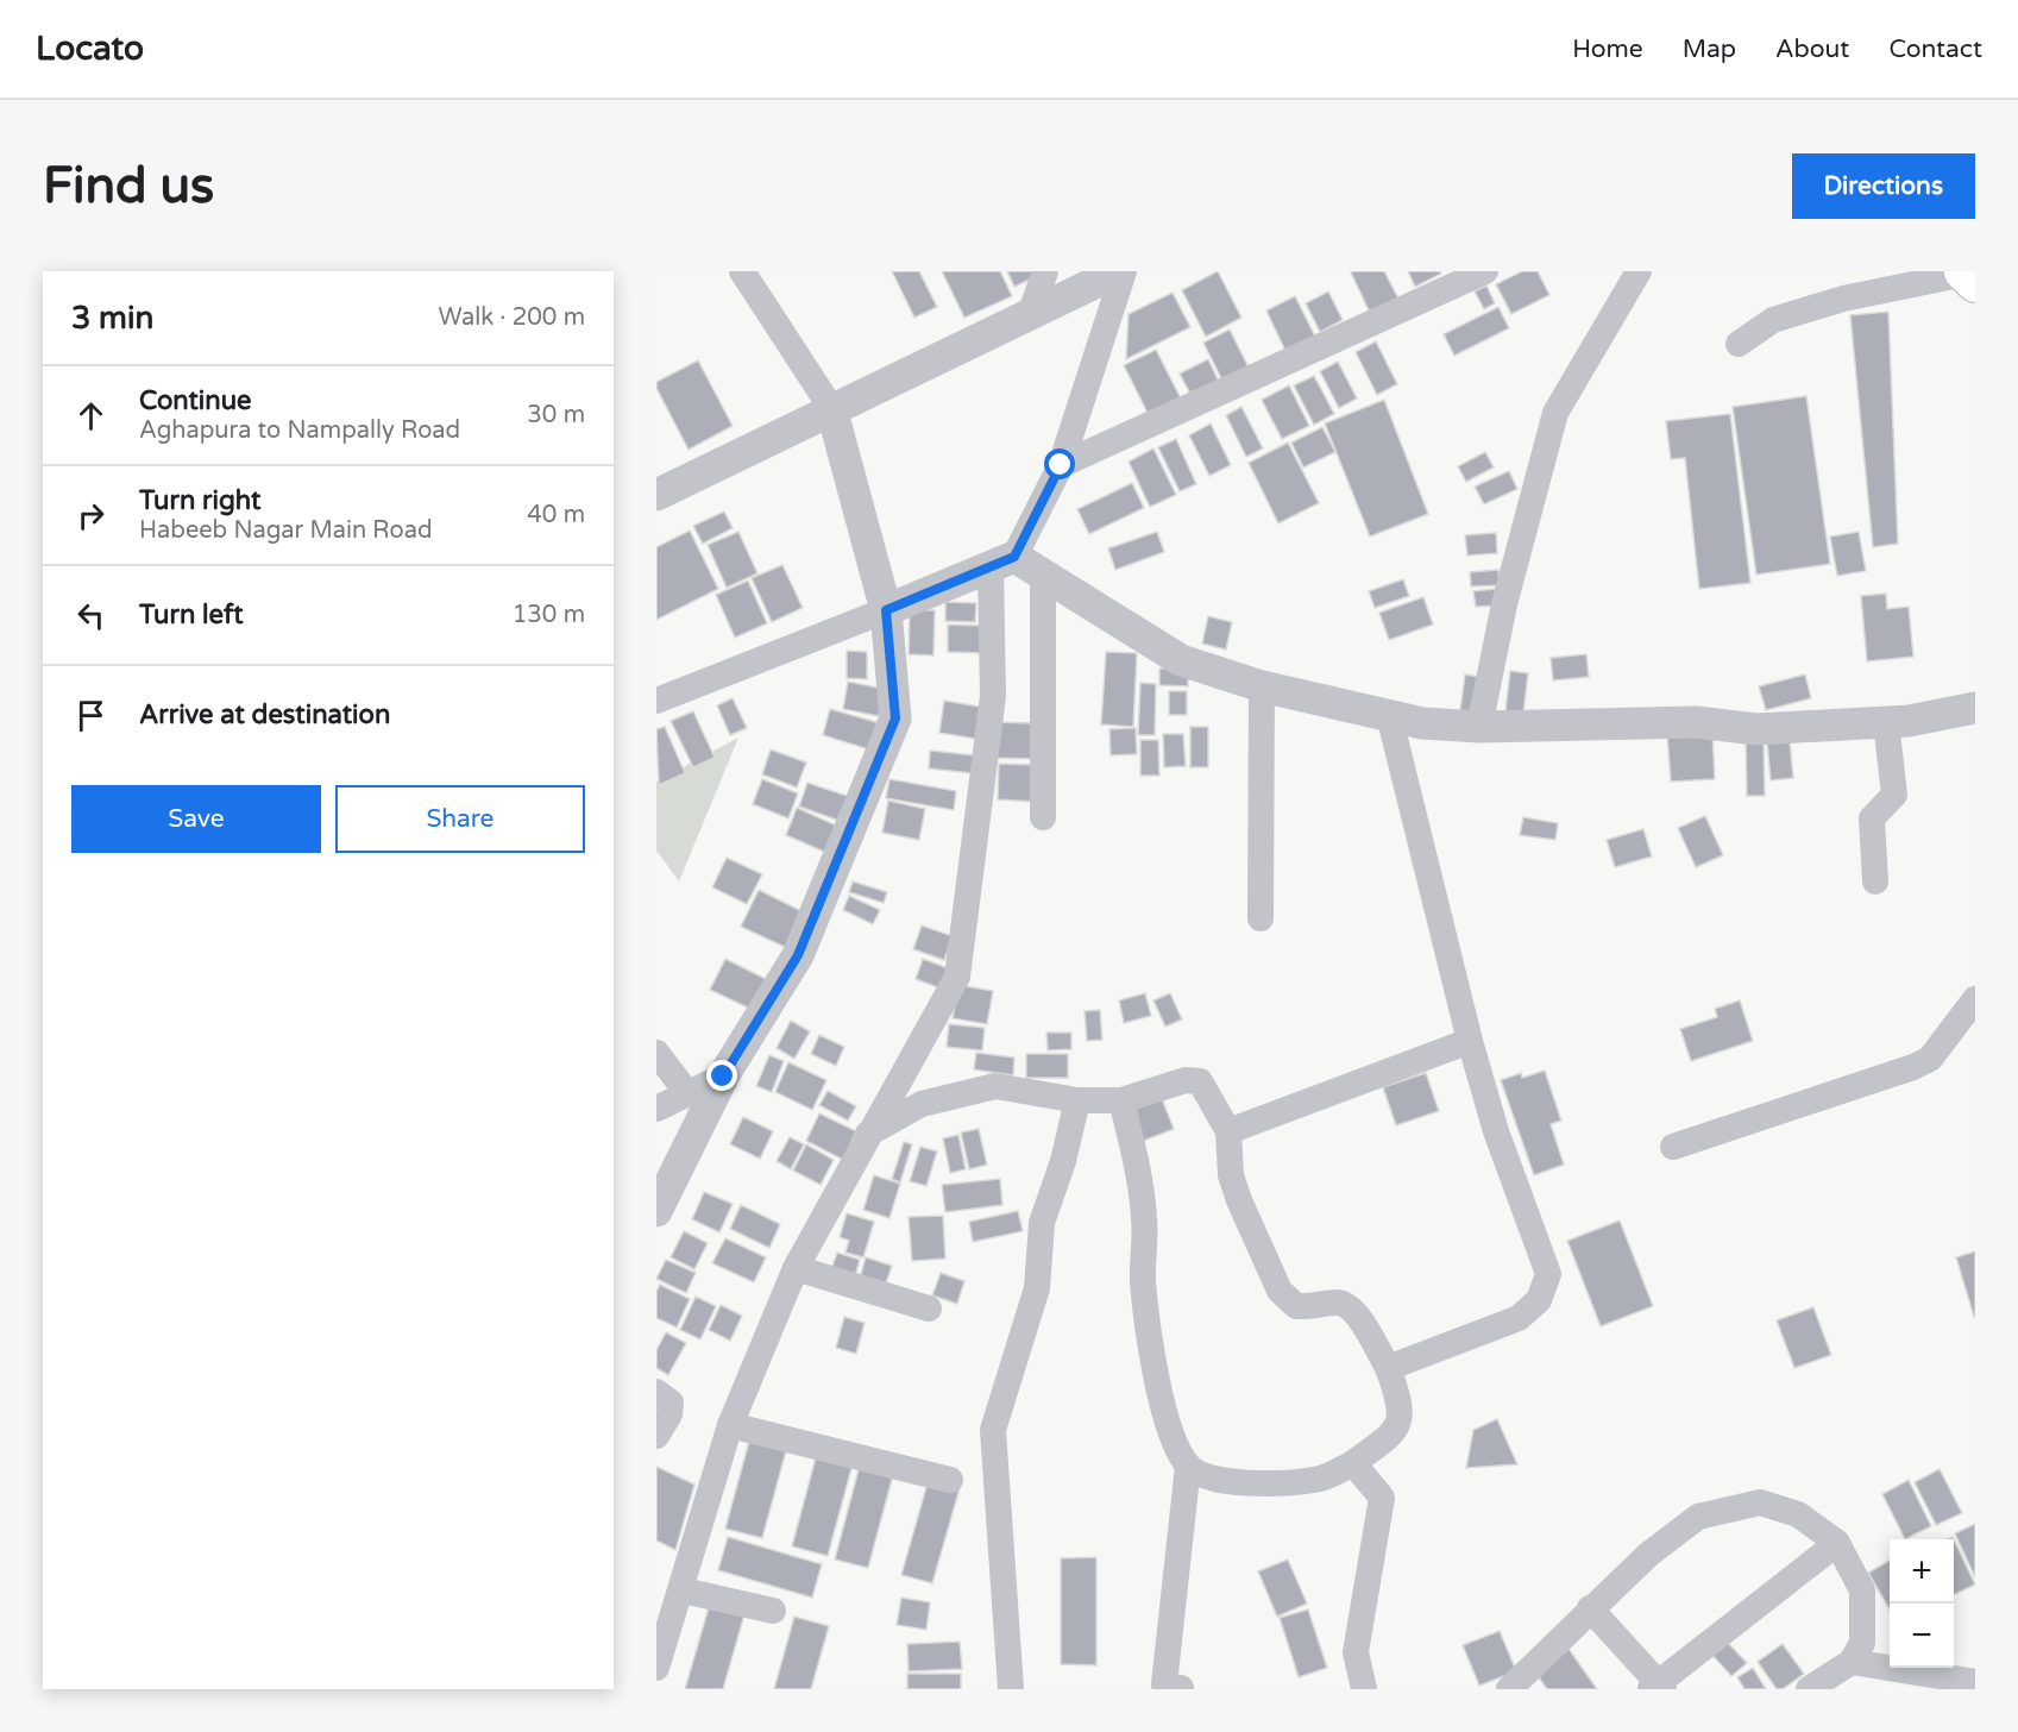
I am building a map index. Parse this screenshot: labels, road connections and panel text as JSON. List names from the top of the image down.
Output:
{
  "page": {
    "header": "Locato",
    "nav": [
      "Home",
      "Map",
      "About",
      "Contact"
    ],
    "buttons": [
      "Directions",
      ["Save", "Share"]
    ],
    "title": "Find us",
    "heading": ["3 min", "Walk · 200 m"],
    "list": [
      ["Continue", "Aghapura to Nampally Road", "30 m"],
      ["Turn right", "Habeeb Nagar Main Road", "40 m"],
      ["Turn left", "130 m"],
      "Arrive at destination"
    ],
    "map_buttons": ["+", "−"]
  }
}
